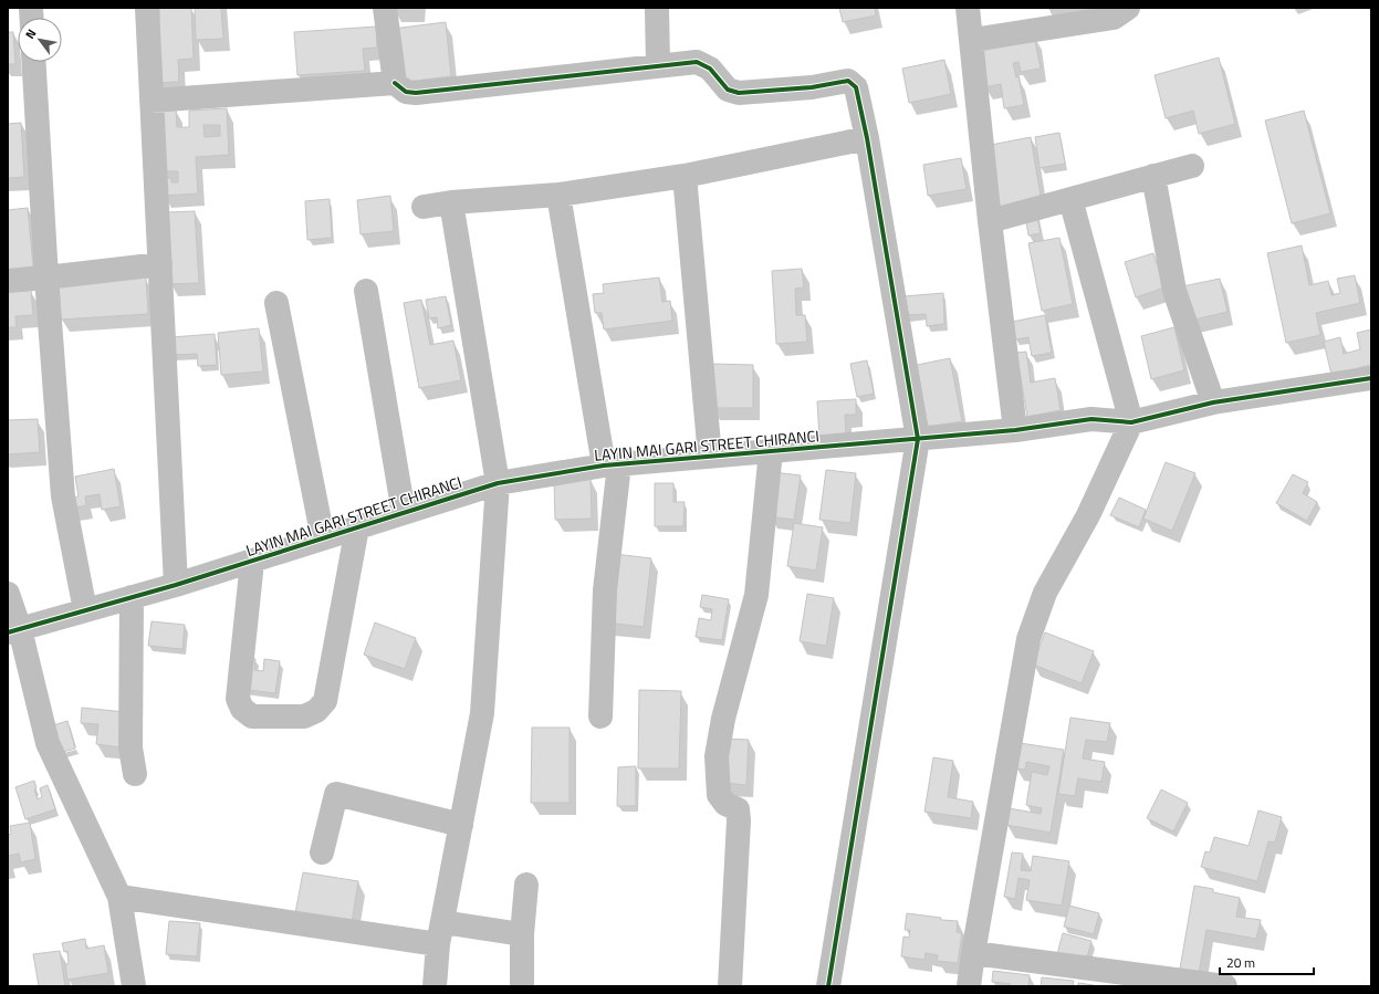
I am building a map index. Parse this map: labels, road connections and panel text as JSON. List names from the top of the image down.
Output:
{
  "streets": {
    "street": ["LAYIN MAI GARI STREET CHIRANCI"]
  },
  "scale_bar": "20 m",
  "north": "top left"
}
